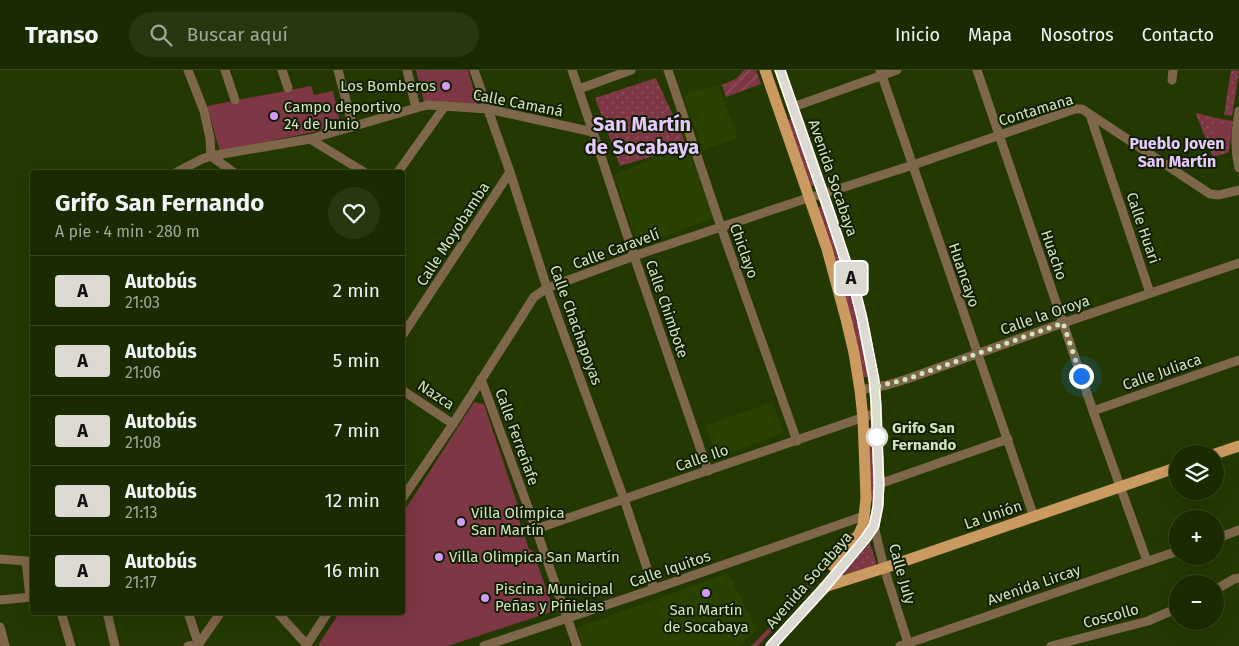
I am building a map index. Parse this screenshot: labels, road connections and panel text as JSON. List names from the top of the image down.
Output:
{
  "streets": {
    "main road": ["Avenida Socabaya", "La Unión"],
    "street": [
      "Calle Camaná",
      "Contamana",
      "Calle Huari",
      "Calle Moyobamba",
      "Calle Caravelí",
      "Chiclayo",
      "Huacho",
      "Huancayo",
      "Calle Chimbote",
      "Calle la Oroya",
      "Calle Chachapoyas",
      "Calle Juliaca",
      "Nazca",
      "Calle Ferreñafe",
      "Calle Ilo",
      "Calle Iquitos",
      "Calle July",
      "Avenida Lircay",
      "Coscollo"
    ]
  },
  "crossings": [
    ["Calle Camaná", "Calle Chimbote"],
    ["Calle Camaná", "Calle Chachapoyas"],
    ["Contamana", "Avenida Socabaya"],
    ["Contamana", "Calle Huari"],
    ["Contamana", "Calle Caravelí"],
    ["Contamana", "Huacho"],
    ["Contamana", "Huancayo"],
    ["Avenida Socabaya", "Calle Caravelí"],
    ["Avenida Socabaya", "Calle la Oroya"],
    ["Avenida Socabaya", "Calle Ilo"],
    ["Avenida Socabaya", "La Unión"],
    ["Avenida Socabaya", "Calle Iquitos"],
    ["Avenida Socabaya", "Calle July"],
    ["Calle Huari", "Calle la Oroya"],
    ["Calle Moyobamba", "Calle Chachapoyas"],
    ["Calle Caravelí", "Chiclayo"],
    ["Calle Caravelí", "Calle Chimbote"],
    ["Calle Caravelí", "Calle Chachapoyas"],
    ["Calle Caravelí", "Nazca"],
    ["Calle Caravelí", "Calle Ferreñafe"],
    ["Chiclayo", "Calle Ilo"],
    ["Huacho", "Calle la Oroya"],
    ["Huacho", "Calle Juliaca"],
    ["Huacho", "La Unión"],
    ["Huacho", "Avenida Lircay"],
    ["Huancayo", "Calle la Oroya"],
    ["Huancayo", "La Unión"],
    ["Calle Chimbote", "Calle Ilo"],
    ["Calle Chachapoyas", "Calle Ilo"],
    ["Calle Chachapoyas", "Calle Iquitos"],
    ["Calle Ferreñafe", "Calle Ilo"],
    ["Calle Ferreñafe", "Calle Iquitos"],
    ["La Unión", "Calle July"],
    ["Calle July", "Avenida Lircay"]
  ],
  "districts": ["San Martín de Socabaya", "Pueblo Joven San Martín"],
  "places": [
    "Los Bomberos",
    "Campo deportivo 24 de Junio",
    "Grifo San Fernando",
    "Villa Olímpica San Martín",
    "Villa Olimpica San Martín",
    "San Martín de Socabaya",
    "Piscina Municipal Peñas y Piñielas"
  ],
  "lines": ["bus line A"],
  "page": {
    "header": "Transo",
    "search": "Buscar aquí",
    "nav": [
      "Inicio",
      "Mapa",
      "Nosotros",
      "Contacto"
    ],
    "on_map": "A",
    "heading": ["Grifo San Fernando", "A pie · 4 min · 280 m"],
    "list": [
      {
        "mark": "A",
        "name": "Autobús",
        "note": "21:03",
        "value": "2 min"
      },
      {
        "mark": "A",
        "name": "Autobús",
        "note": "21:06",
        "value": "5 min"
      },
      {
        "mark": "A",
        "name": "Autobús",
        "note": "21:08",
        "value": "7 min"
      },
      {
        "mark": "A",
        "name": "Autobús",
        "note": "21:13",
        "value": "12 min"
      },
      {
        "mark": "A",
        "name": "Autobús",
        "note": "21:17",
        "value": "16 min"
      }
    ],
    "map_buttons": ["+", "−"]
  }
}
